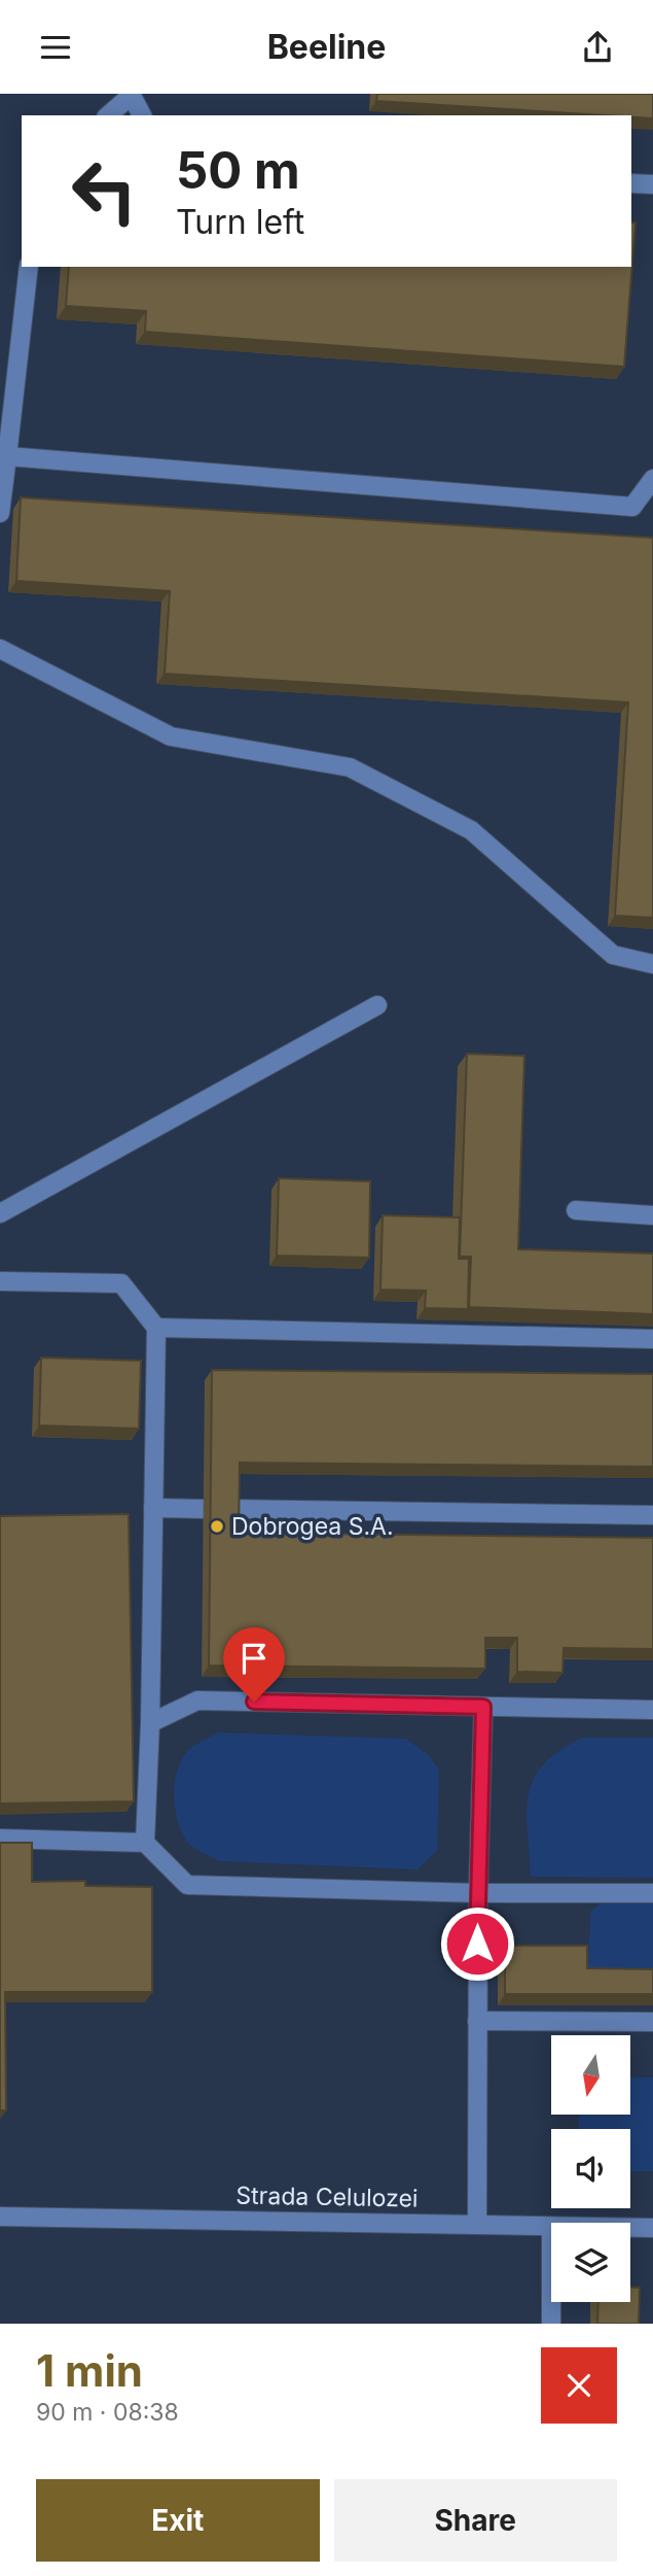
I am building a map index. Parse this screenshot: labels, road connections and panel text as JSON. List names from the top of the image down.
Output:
{
  "streets": {
    "street": ["Strada Celulozei"]
  },
  "places": ["Dobrogea S.A."],
  "north": "bottom",
  "page": {
    "header": "Beeline",
    "turn": ["50 m", "Turn left"],
    "heading": ["1 min", "90 m · 08:38"],
    "buttons": ["Exit", "Share"]
  }
}
